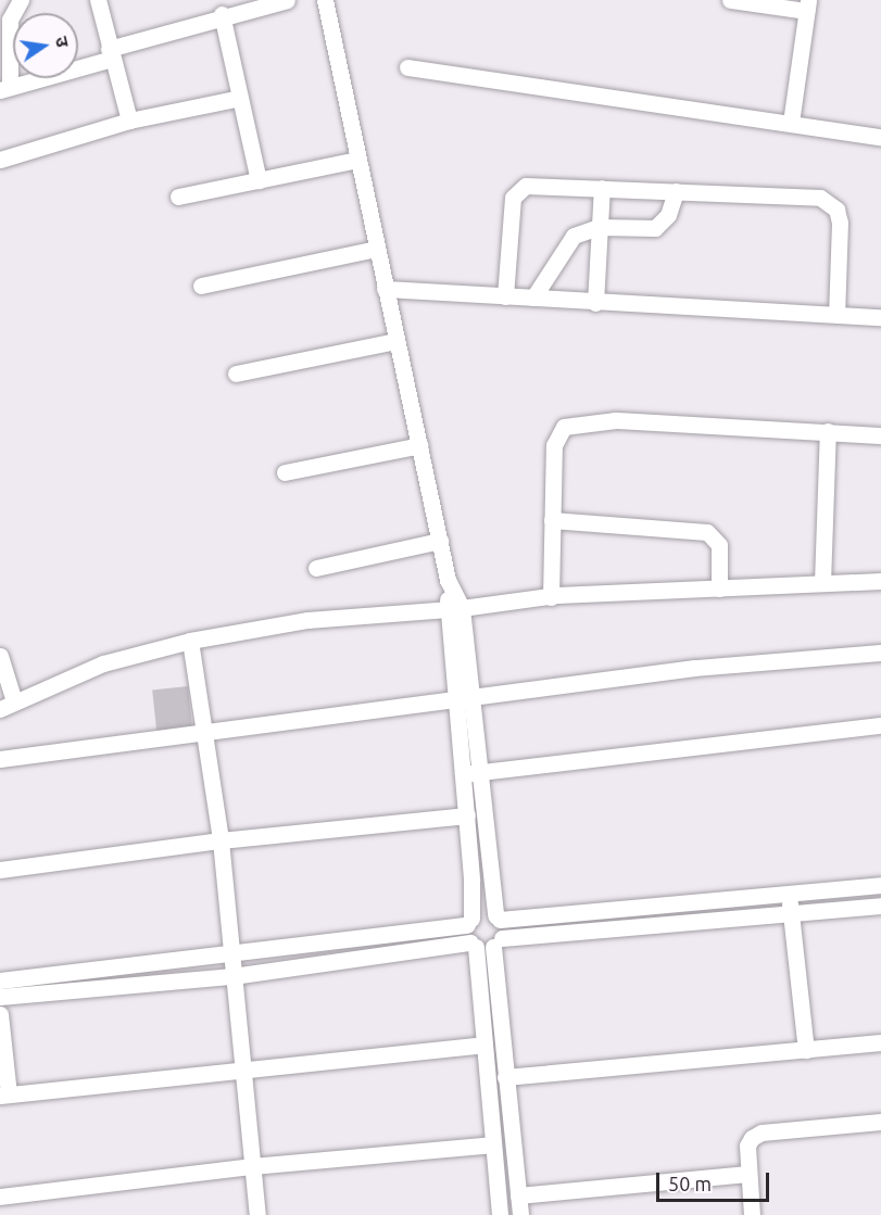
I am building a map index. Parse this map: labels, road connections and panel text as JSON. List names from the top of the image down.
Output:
{
  "scale_bar": "50 m",
  "north": "right"
}
